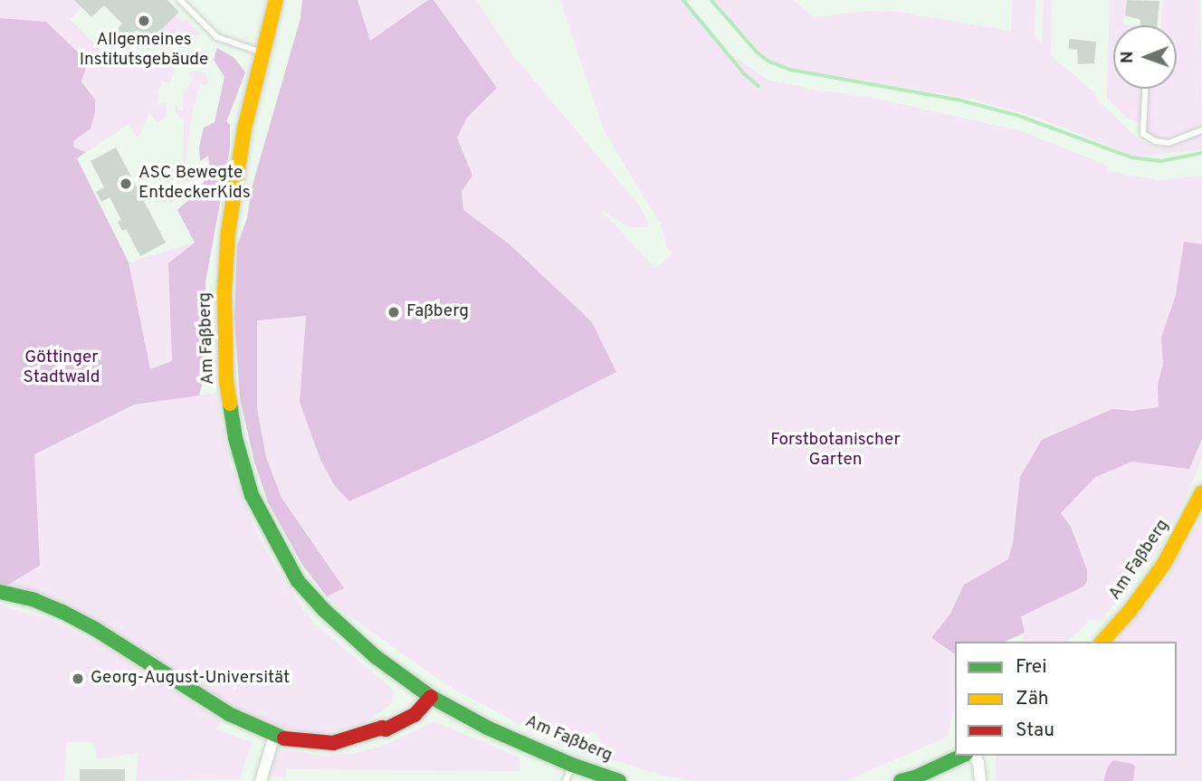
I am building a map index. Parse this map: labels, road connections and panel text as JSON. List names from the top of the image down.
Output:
{
  "streets": {
    "street": ["Am Faßberg"]
  },
  "parks": ["Göttinger Stadtwald", "Forstbotanischer Garten"],
  "places": [
    "Allgemeines Institutsgebäude",
    "ASC Bewegte EntdeckerKids",
    "Faßberg",
    "Georg-August-Universität"
  ],
  "legend": ["Frei", "Zäh", "Stau"],
  "north": "left"
}
